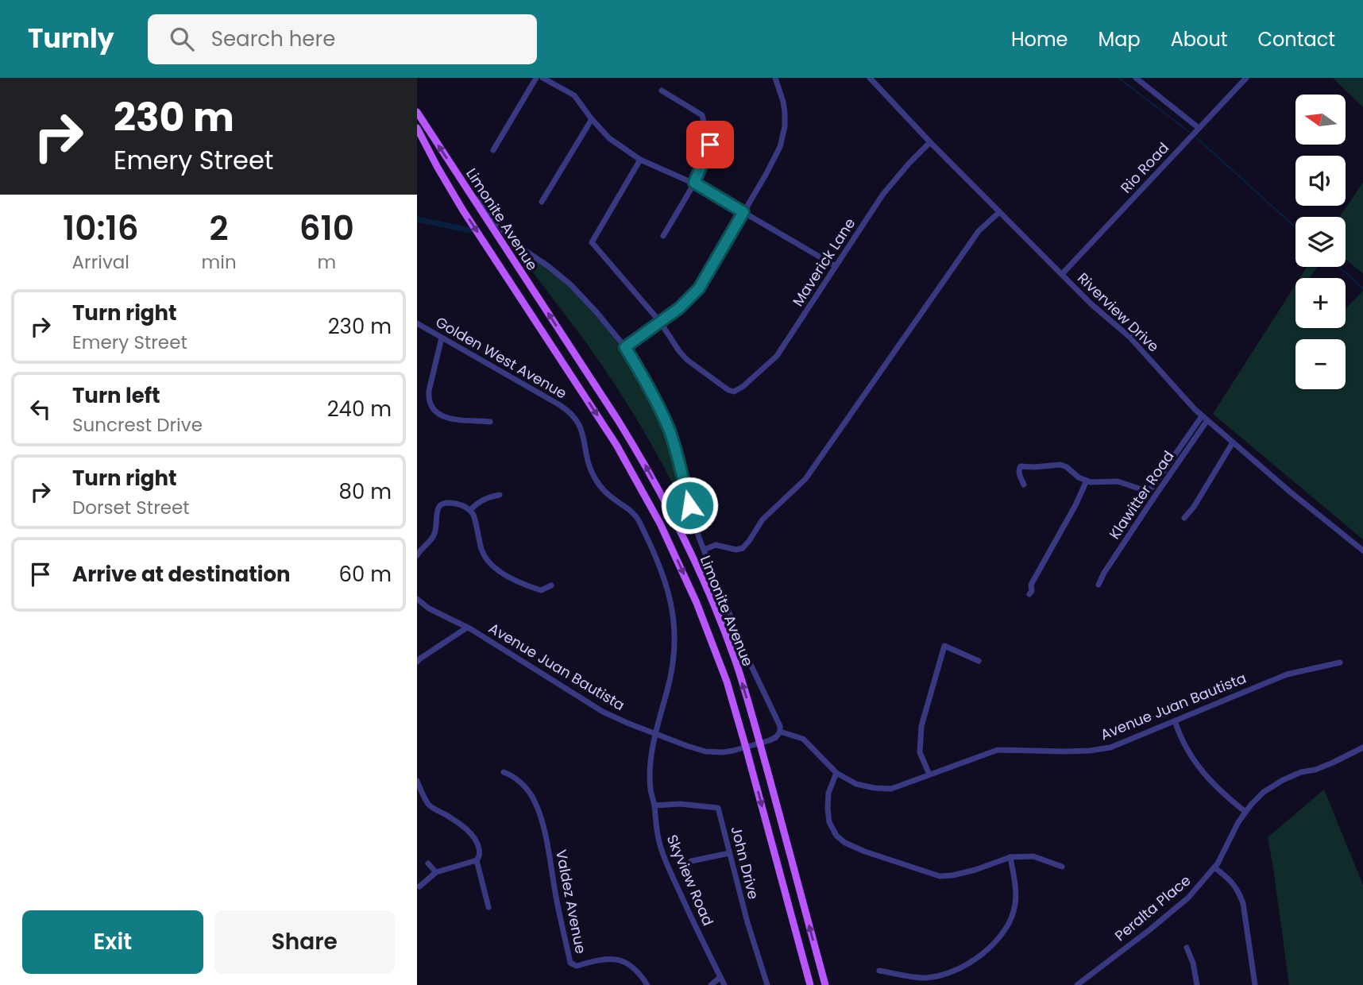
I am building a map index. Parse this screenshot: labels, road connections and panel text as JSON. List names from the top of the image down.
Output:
{
  "streets": {
    "main road": ["Limonite Avenue"],
    "street": [
      "Rio Road",
      "Maverick Lane",
      "Riverview Drive",
      "Golden West Avenue",
      "Klawitter Road",
      "Avenue Juan Bautista",
      "John Drive",
      "Skyview Road",
      "Valdez Avenue",
      "Peralta Place"
    ]
  },
  "crossings": [
    ["Rio Road", "Riverview Drive"],
    ["Limonite Avenue", "Avenue Juan Bautista"],
    ["Maverick Lane", "Riverview Drive"],
    ["Riverview Drive", "Klawitter Road"],
    ["Golden West Avenue", "Skyview Road"],
    ["Avenue Juan Bautista", "Skyview Road"],
    ["John Drive", "Skyview Road"]
  ],
  "north": "left",
  "page": {
    "header": "Turnly",
    "search": "Search here",
    "nav": [
      "Home",
      "Map",
      "About",
      "Contact"
    ],
    "turn": ["230 m", "Emery Street"],
    "map_buttons": ["+", "−"],
    "eta": [
      "10:16",
      "Arrival",
      "2",
      "min",
      "610",
      "m"
    ],
    "list": [
      {
        "name": "Turn right",
        "note": "Emery Street",
        "value": "230 m"
      },
      {
        "name": "Turn left",
        "note": "Suncrest Drive",
        "value": "240 m"
      },
      {
        "name": "Turn right",
        "note": "Dorset Street",
        "value": "80 m"
      },
      {
        "name": "Arrive at destination",
        "value": "60 m"
      }
    ],
    "buttons": ["Exit", "Share"]
  }
}
